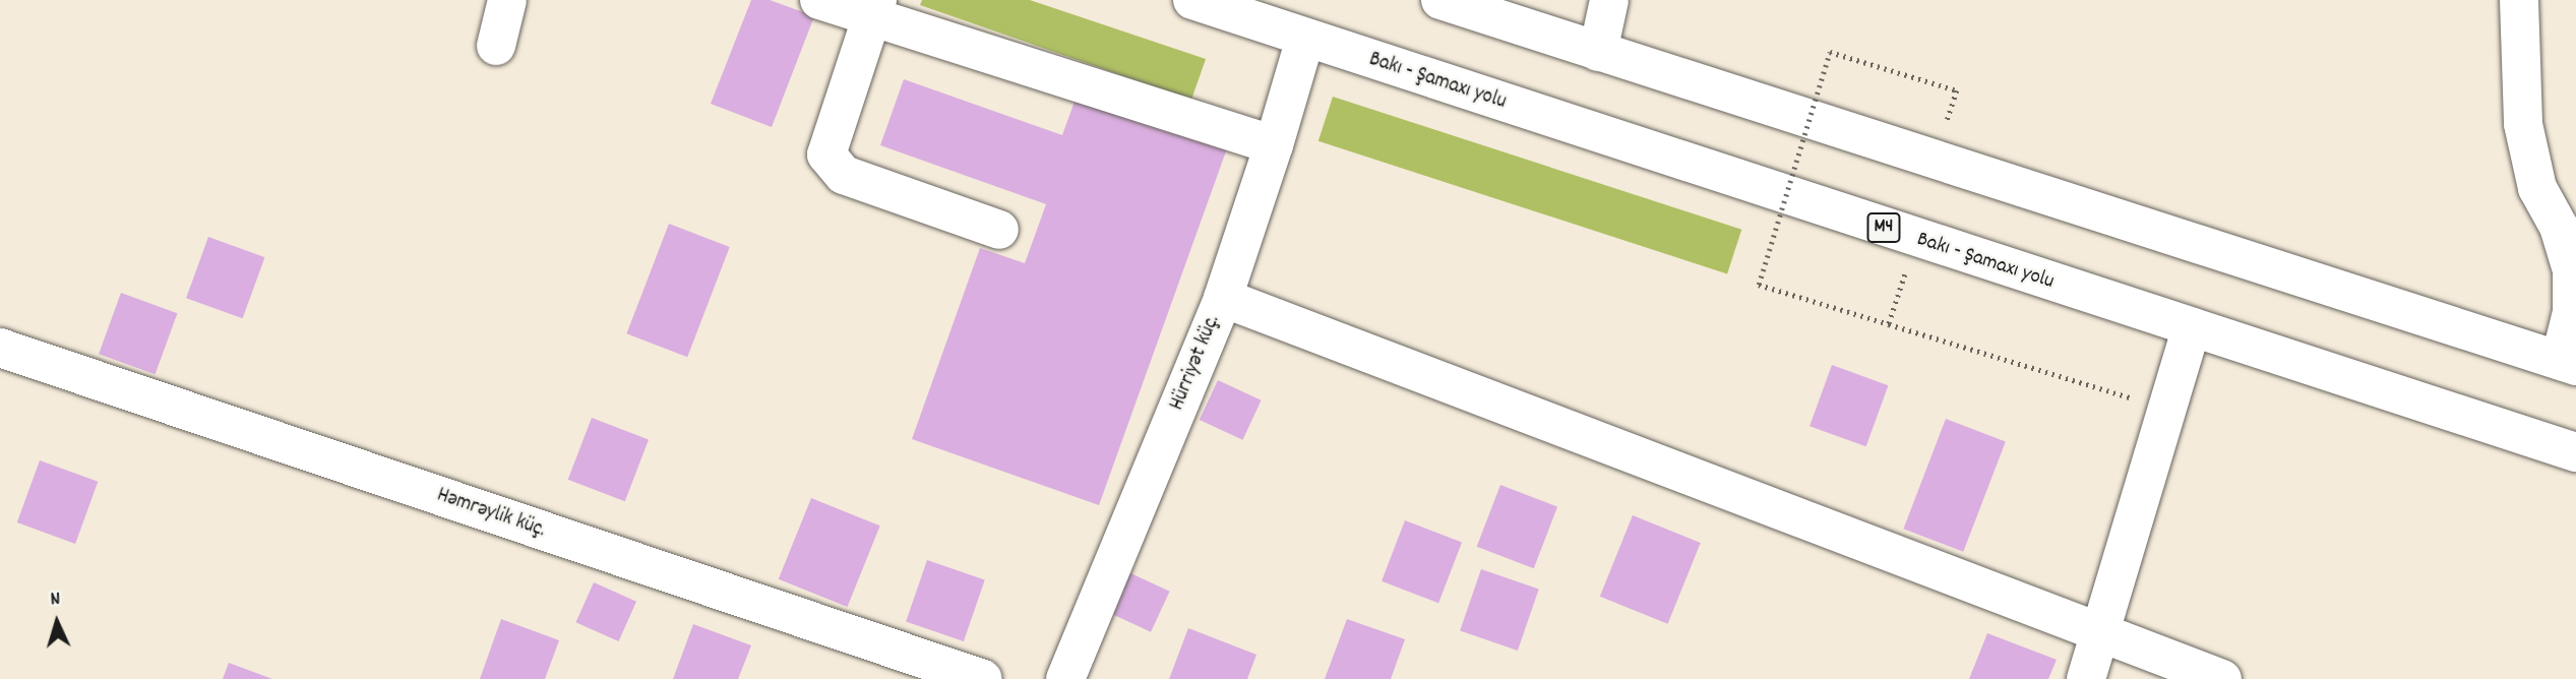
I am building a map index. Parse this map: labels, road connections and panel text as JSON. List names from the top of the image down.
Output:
{
  "streets": {
    "main road": [
      "Bakı - Şamaxı yolu",
      "M4",
      "Hürriyət küç.",
      "Həmrəylik küç."
    ]
  },
  "crossings": [
    ["Bakı - Şamaxı yolu", "Hürriyət küç."]
  ],
  "north": "top"
}
